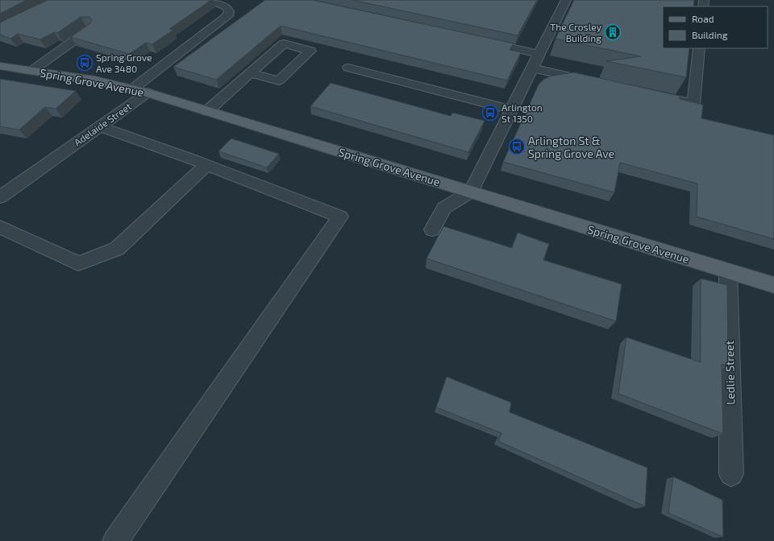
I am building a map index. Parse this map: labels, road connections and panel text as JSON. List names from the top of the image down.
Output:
{
  "streets": {
    "main road": ["Spring Grove Avenue"],
    "street": ["Adelaide Street", "Ledlie Street"]
  },
  "crossings": [
    ["Spring Grove Avenue", "Adelaide Street"],
    ["Spring Grove Avenue", "Ledlie Street"]
  ],
  "places": {
    "building": ["The Crosley Building"],
    "bus stop": ["Spring Grove Ave 3480", "Arlington St 1350", "Arlington St & Spring Grove Ave"]
  },
  "legend": ["Road", "Building"]
}
